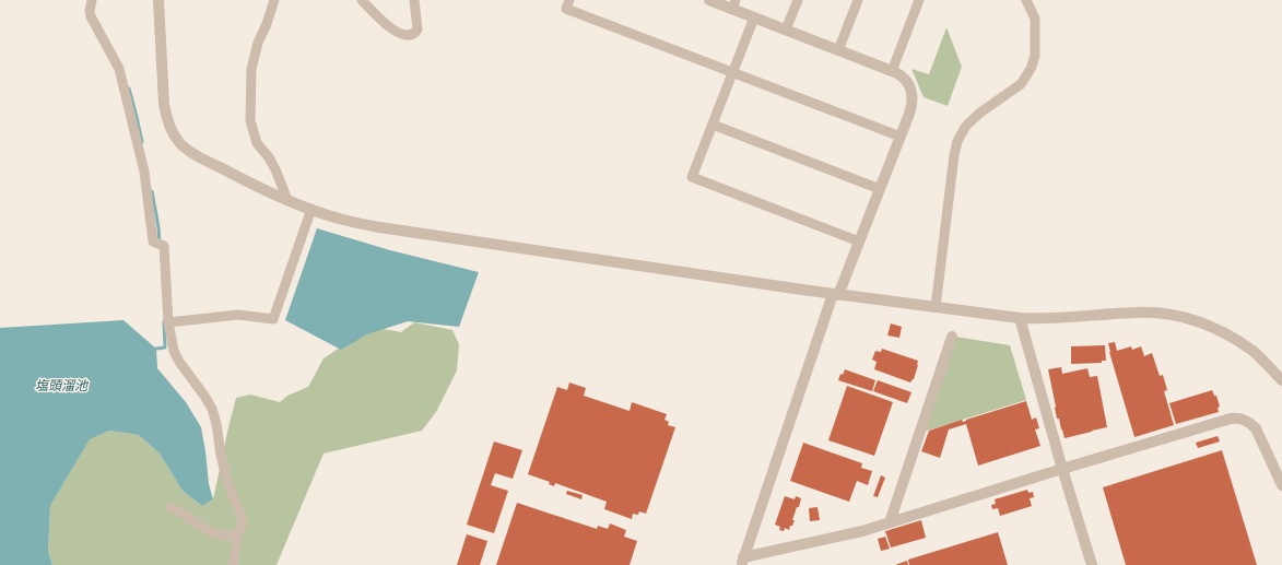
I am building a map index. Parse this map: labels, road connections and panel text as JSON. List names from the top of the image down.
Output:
{
  "water": ["塩頭溜池"]
}
